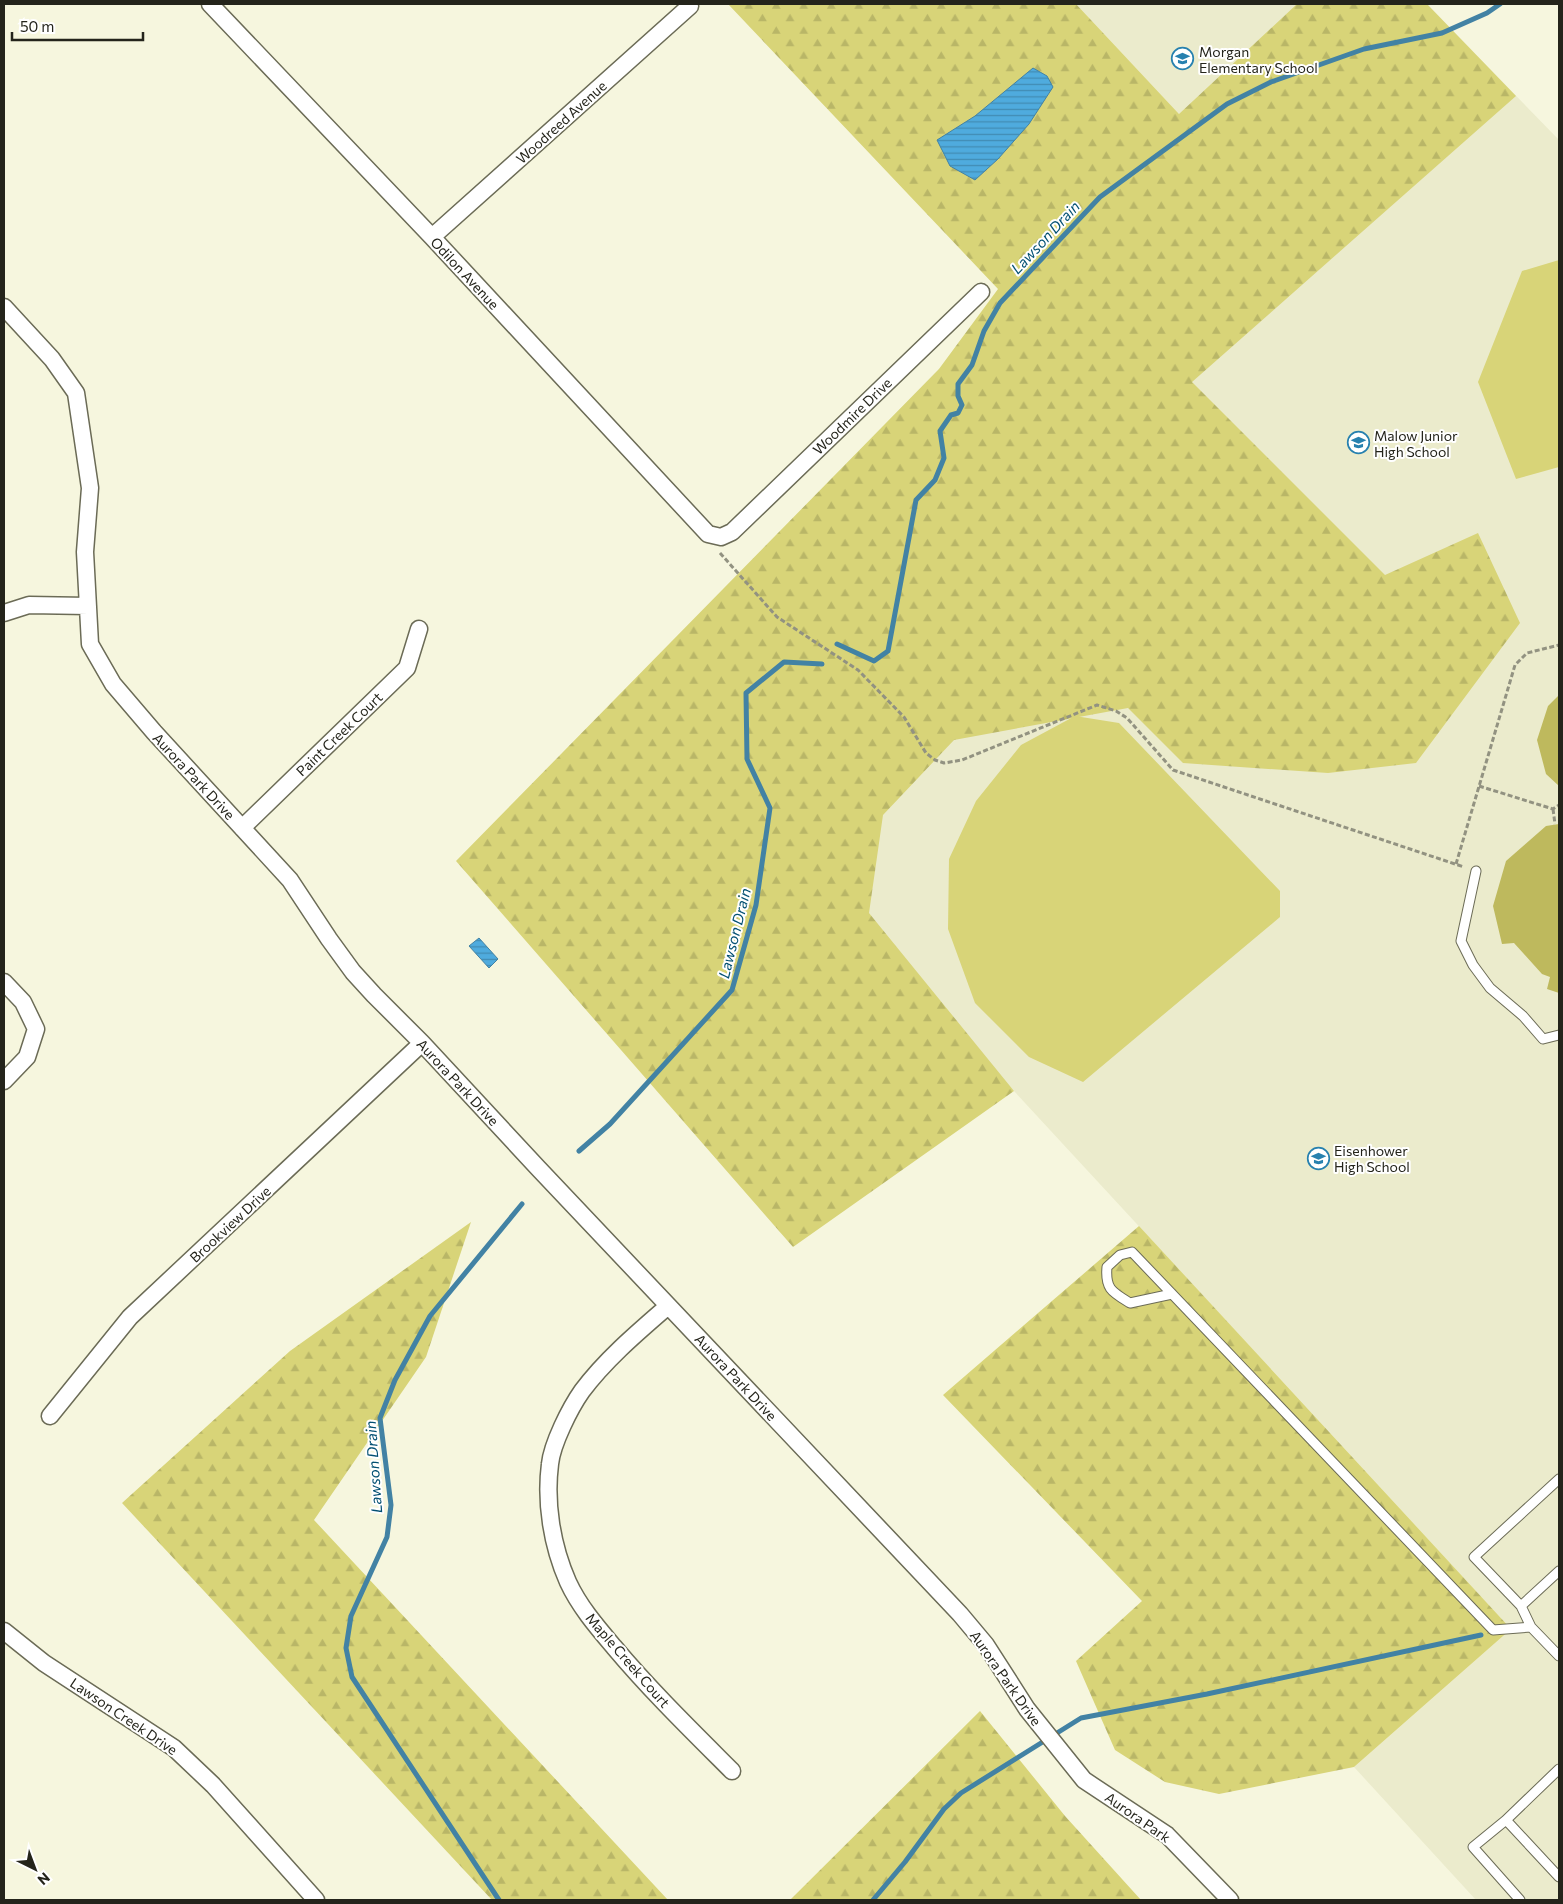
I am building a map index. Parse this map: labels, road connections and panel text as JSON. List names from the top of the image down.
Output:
{
  "streets": {
    "street": [
      "Woodreed Avenue",
      "Odilon Avenue",
      "Woodmire Drive",
      "Paint Creek Court",
      "Aurora Park Drive",
      "Brookview Drive",
      "Maple Creek Court",
      "Lawson Creek Drive",
      "Aurora Park"
    ]
  },
  "crossings": [
    ["Woodreed Avenue", "Odilon Avenue"],
    ["Odilon Avenue", "Woodmire Drive"],
    ["Paint Creek Court", "Aurora Park Drive"],
    ["Aurora Park Drive", "Brookview Drive"],
    ["Aurora Park Drive", "Maple Creek Court"],
    ["Aurora Park Drive", "Aurora Park"]
  ],
  "water": ["Lawson Drain"],
  "places": {
    "school or university": ["Morgan Elementary School", "Malow Junior High School", "Eisenhower High School"]
  },
  "scale_bar": "50 m",
  "north": "bottom right"
}
